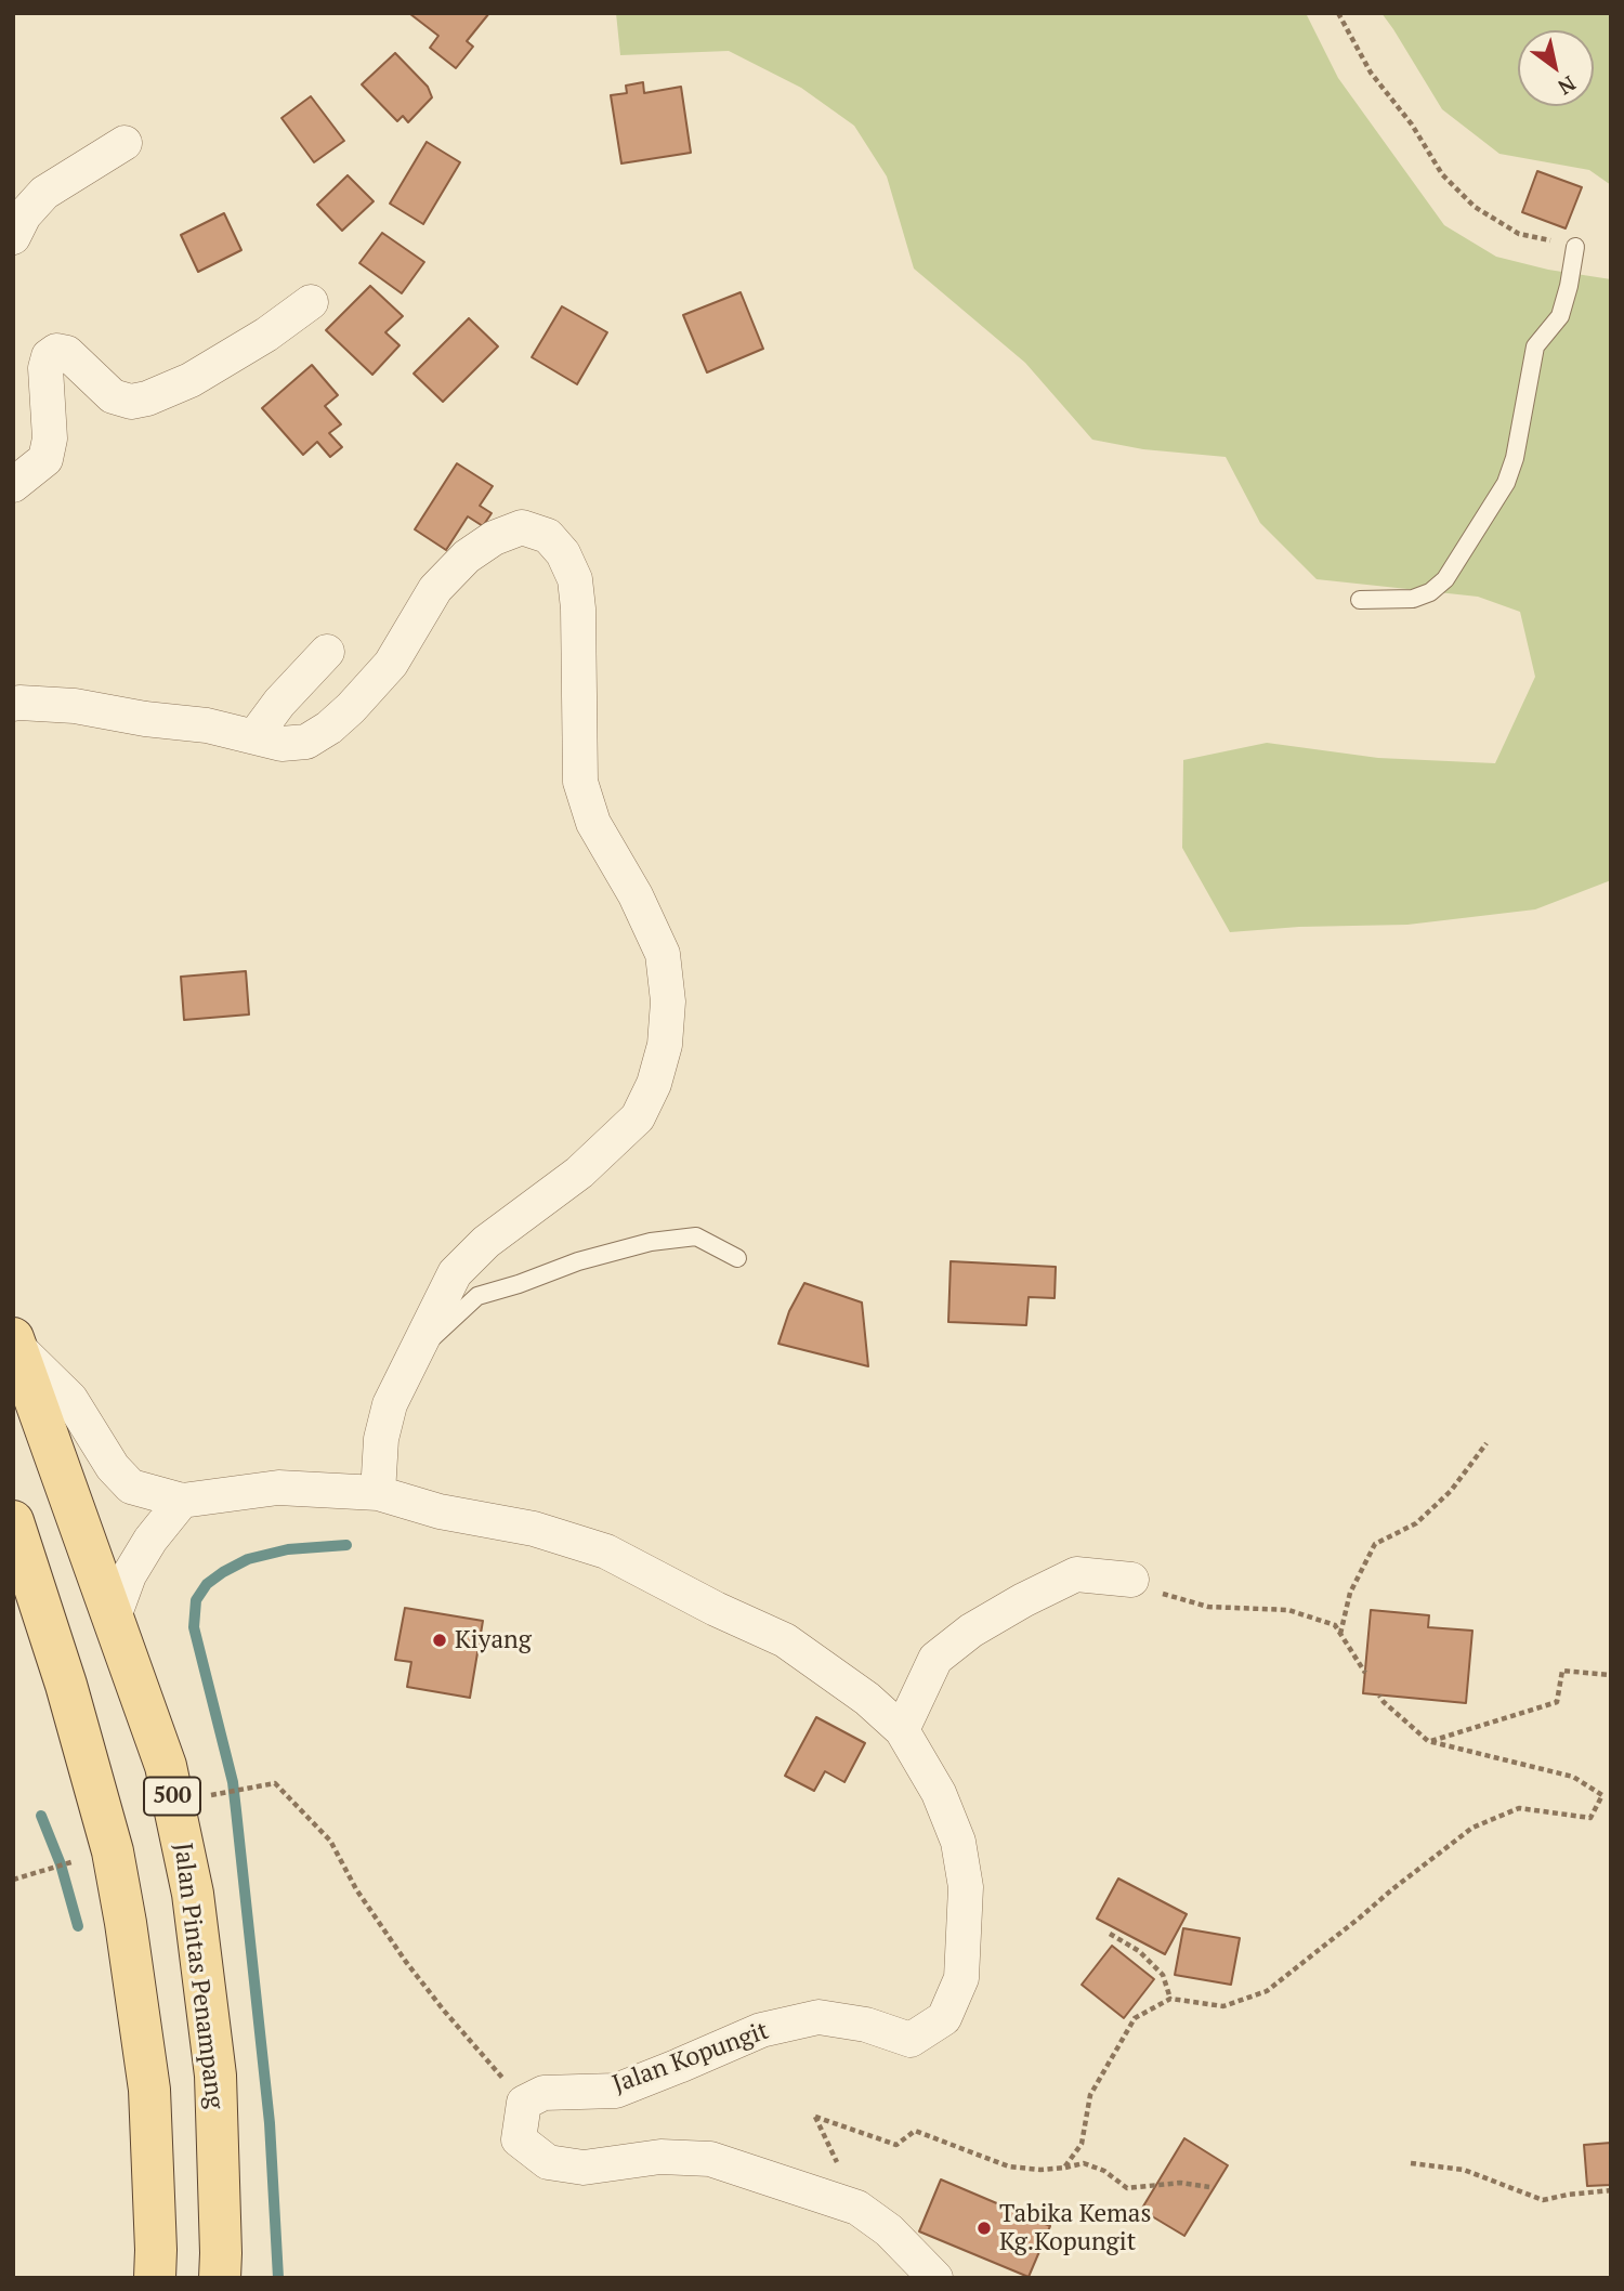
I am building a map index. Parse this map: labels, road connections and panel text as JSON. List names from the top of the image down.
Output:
{
  "streets": {
    "main road": ["500", "Jalan Pintas Penampang"],
    "street": ["Jalan Kopungit"]
  },
  "crossings": [
    ["Jalan Pintas Penampang", "Jalan Kopungit"]
  ],
  "places": ["Kiyang", "Tabika Kemas Kg.Kopungit"],
  "north": "bottom right"
}
